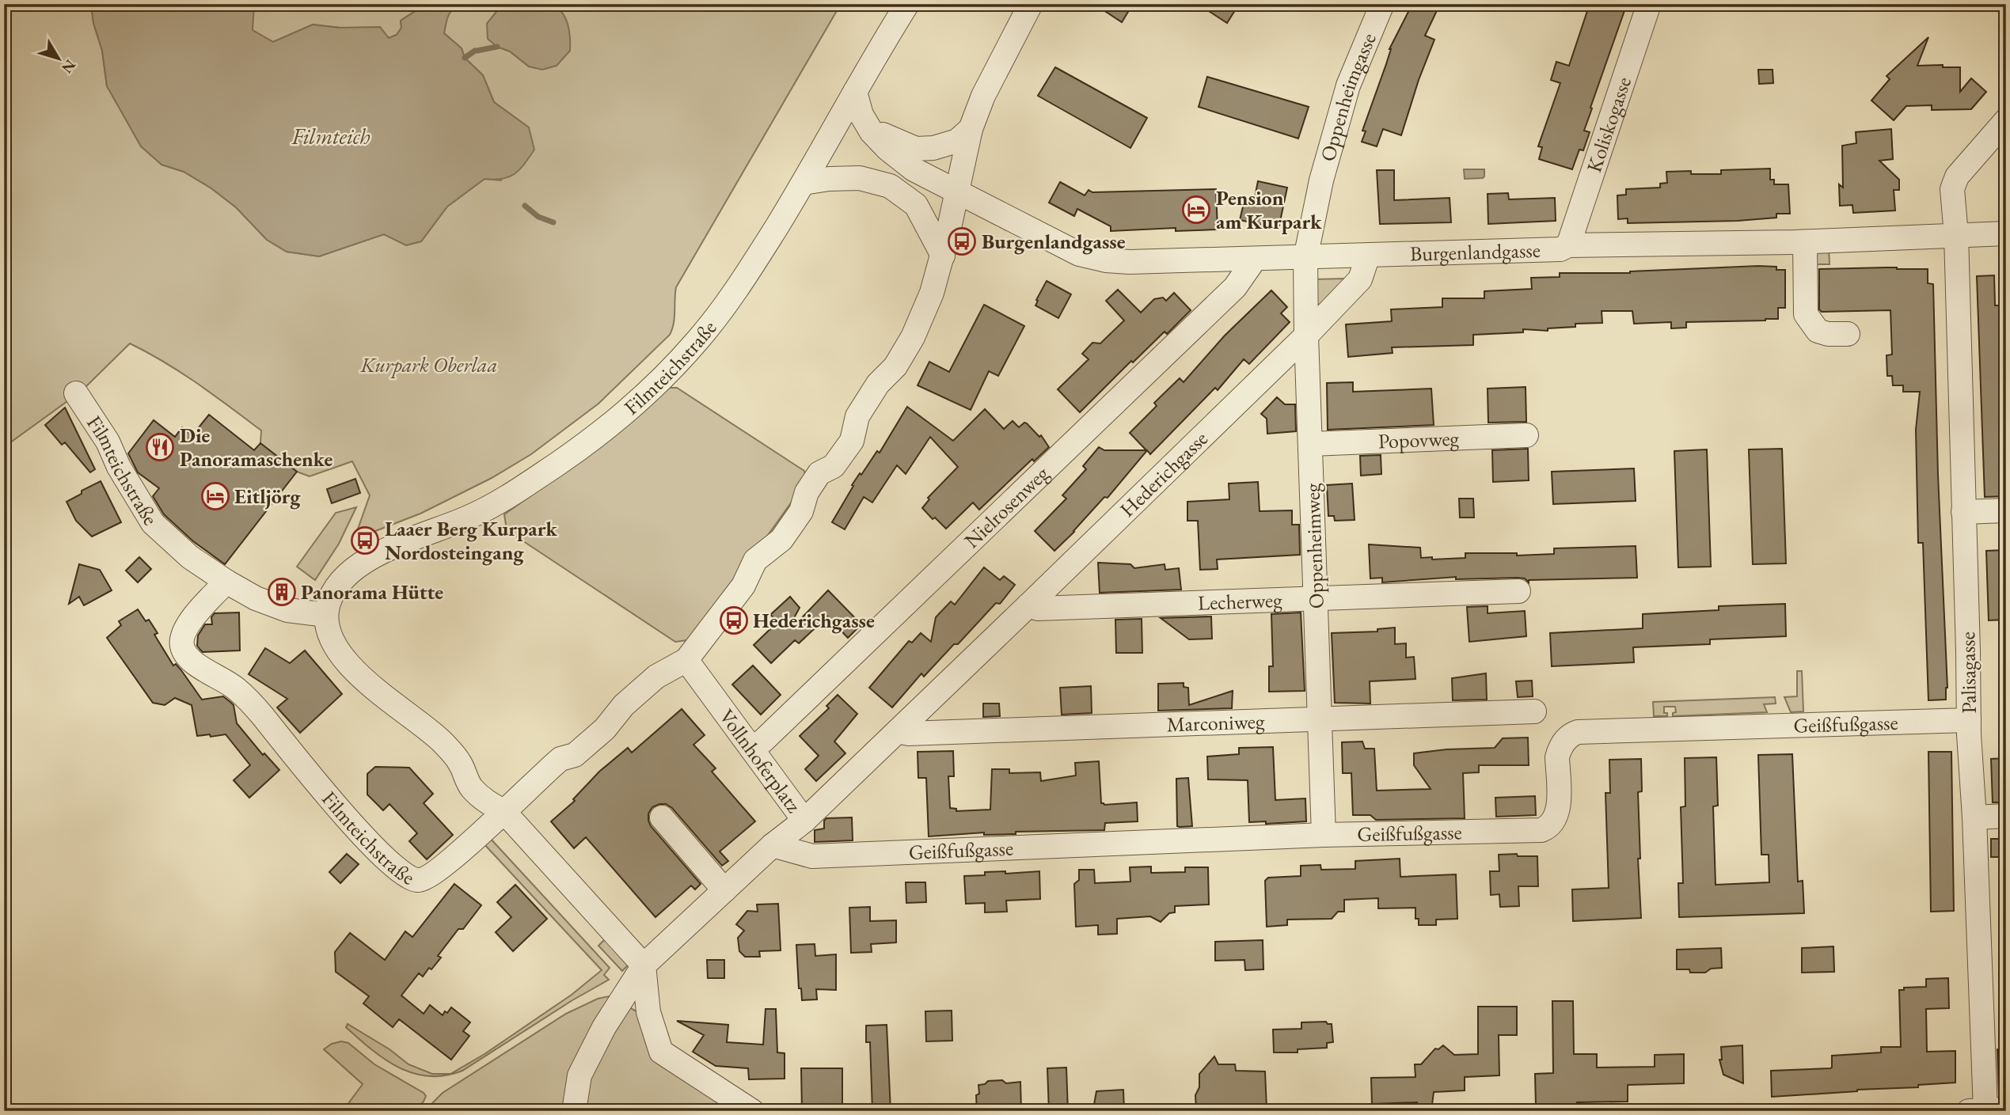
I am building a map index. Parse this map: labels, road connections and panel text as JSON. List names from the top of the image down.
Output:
{
  "streets": {
    "street": [
      "Oppenheimgasse",
      "Koliskogasse",
      "Burgenlandgasse",
      "Filmteichstraße",
      "Popovweg",
      "Hederichgasse",
      "Nielrosenweg",
      "Oppenheimweg",
      "Lecherweg",
      "Palisagasse",
      "Marconiweg",
      "Geißfußgasse",
      "Vollnhoferplatz"
    ]
  },
  "crossings": [
    ["Oppenheimgasse", "Burgenlandgasse"],
    ["Oppenheimgasse", "Oppenheimweg"],
    ["Koliskogasse", "Burgenlandgasse"],
    ["Burgenlandgasse", "Filmteichstraße"],
    ["Burgenlandgasse", "Hederichgasse"],
    ["Burgenlandgasse", "Nielrosenweg"],
    ["Burgenlandgasse", "Oppenheimweg"],
    ["Burgenlandgasse", "Palisagasse"],
    ["Popovweg", "Oppenheimweg"],
    ["Hederichgasse", "Oppenheimweg"],
    ["Hederichgasse", "Lecherweg"],
    ["Hederichgasse", "Marconiweg"],
    ["Hederichgasse", "Vollnhoferplatz"],
    ["Nielrosenweg", "Vollnhoferplatz"],
    ["Oppenheimweg", "Lecherweg"],
    ["Oppenheimweg", "Marconiweg"],
    ["Oppenheimweg", "Geißfußgasse"],
    ["Palisagasse", "Geißfußgasse"],
    ["Geißfußgasse", "Vollnhoferplatz"]
  ],
  "water": ["Filmteich"],
  "parks": ["Kurpark Oberlaa"],
  "places": {
    "hotel": ["Pension am Kurpark", "Eitljörg"],
    "bus stop": ["Burgenlandgasse", "Laaer Berg Kurpark Nordosteingang", "Hederichgasse"],
    "restaurant": ["Die Panoramaschenke"],
    "building": ["Panorama Hütte"]
  },
  "north": "bottom right"
}
